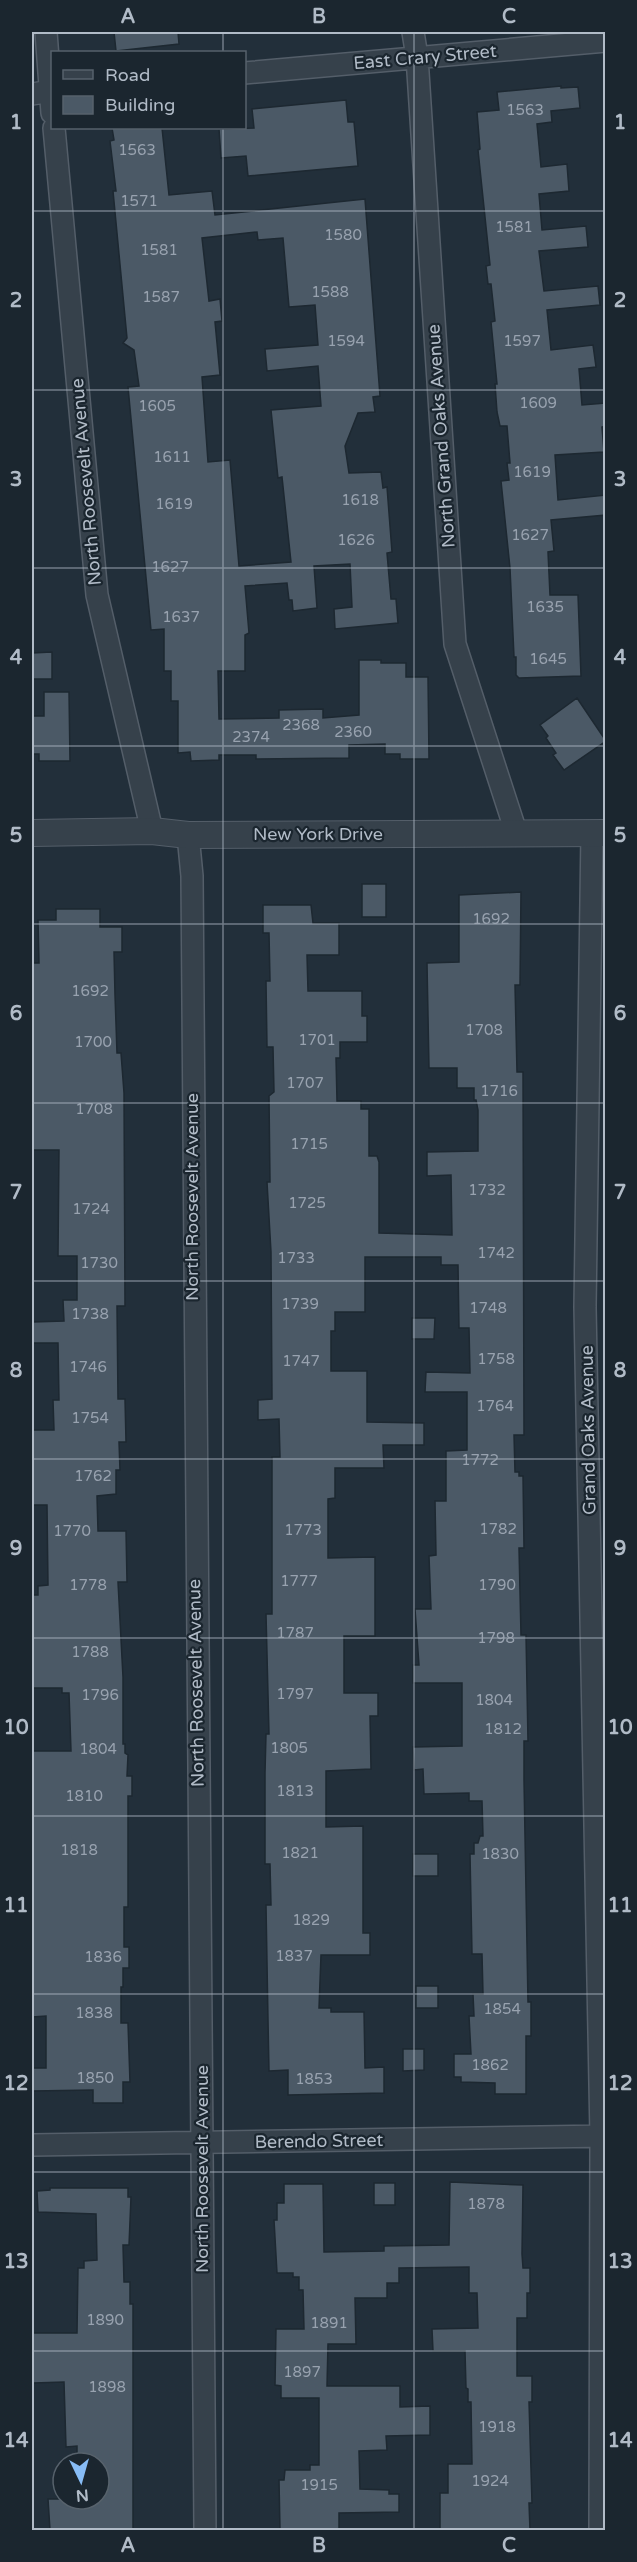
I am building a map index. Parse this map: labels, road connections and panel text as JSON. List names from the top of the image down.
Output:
{
  "streets": {
    "street": [
      "East Crary Street",
      "North Grand Oaks Avenue",
      "North Roosevelt Avenue",
      "New York Drive",
      "Grand Oaks Avenue",
      "Berendo Street"
    ]
  },
  "crossings": [
    ["East Crary Street", "North Grand Oaks Avenue"],
    ["North Grand Oaks Avenue", "New York Drive"],
    ["North Roosevelt Avenue", "New York Drive"],
    ["North Roosevelt Avenue", "Berendo Street"],
    ["New York Drive", "Grand Oaks Avenue"],
    ["Grand Oaks Avenue", "Berendo Street"]
  ],
  "house_numbers": [
    "1563",
    "1563",
    "1571",
    "1581",
    "1580",
    "1581",
    "1588",
    "1587",
    "1594",
    "1597",
    "1609",
    "1605",
    "1611",
    "1619",
    "1618",
    "1619",
    "1627",
    "1626",
    "1627",
    "1635",
    "1637",
    "1645",
    "2368",
    "2360",
    "2374",
    "1692",
    "1692",
    "1708",
    "1701",
    "1700",
    "1707",
    "1716",
    "1708",
    "1715",
    "1732",
    "1725",
    "1724",
    "1742",
    "1733",
    "1730",
    "1739",
    "1748",
    "1738",
    "1758",
    "1747",
    "1746",
    "1764",
    "1754",
    "1772",
    "1762",
    "1782",
    "1773",
    "1770",
    "1777",
    "1778",
    "1790",
    "1787",
    "1798",
    "1788",
    "1797",
    "1796",
    "1804",
    "1812",
    "1805",
    "1804",
    "1813",
    "1810",
    "1818",
    "1821",
    "1830",
    "1829",
    "1837",
    "1836",
    "1854",
    "1838",
    "1862",
    "1850",
    "1853",
    "1878",
    "1890",
    "1891",
    "1897",
    "1898",
    "1918",
    "1924",
    "1915"
  ],
  "legend": ["Road", "Building"],
  "north": "bottom",
  "grid": {
    "columns": ["A", "B", "C"],
    "rows": [
      "1",
      "2",
      "3",
      "4",
      "5",
      "6",
      "7",
      "8",
      "9",
      "10",
      "11",
      "12",
      "13",
      "14"
    ]
  }
}
